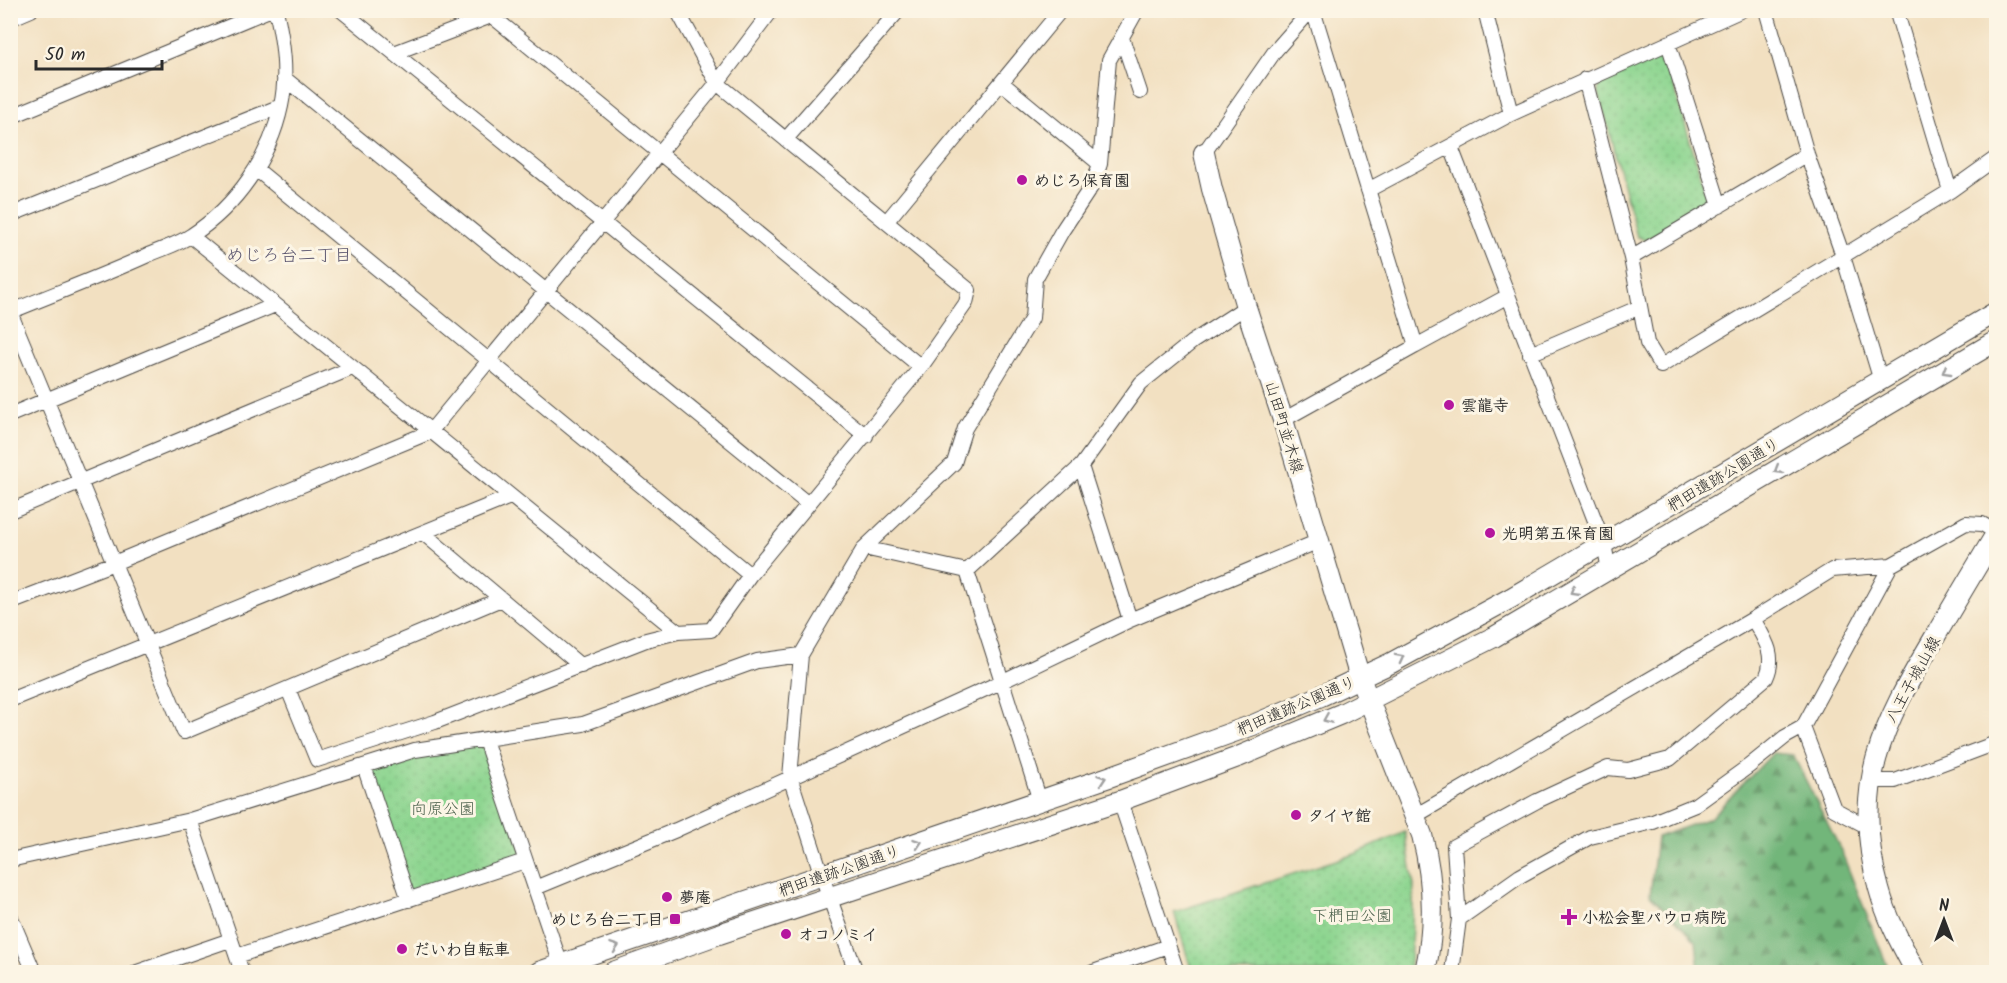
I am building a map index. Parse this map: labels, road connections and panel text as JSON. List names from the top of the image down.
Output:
{
  "streets": {
    "street": ["山田町並木線", "椚田遺跡公園通り", "八王子城山線"]
  },
  "crossings": [
    ["山田町並木線", "椚田遺跡公園通り"]
  ],
  "districts": ["めじろ台二丁目"],
  "parks": ["向原公園", "下椚田公園"],
  "places": {
    "other": [
      "めじろ保育園",
      "雲龍寺",
      "光明第五保育園",
      "タイヤ館",
      "夢庵",
      "オコノミイ",
      "だいわ自転車"
    ],
    "health": ["小松会聖パウロ病院"],
    "transit": ["めじろ台二丁目"]
  },
  "scale_bar": "50 m",
  "north": "top"
}
